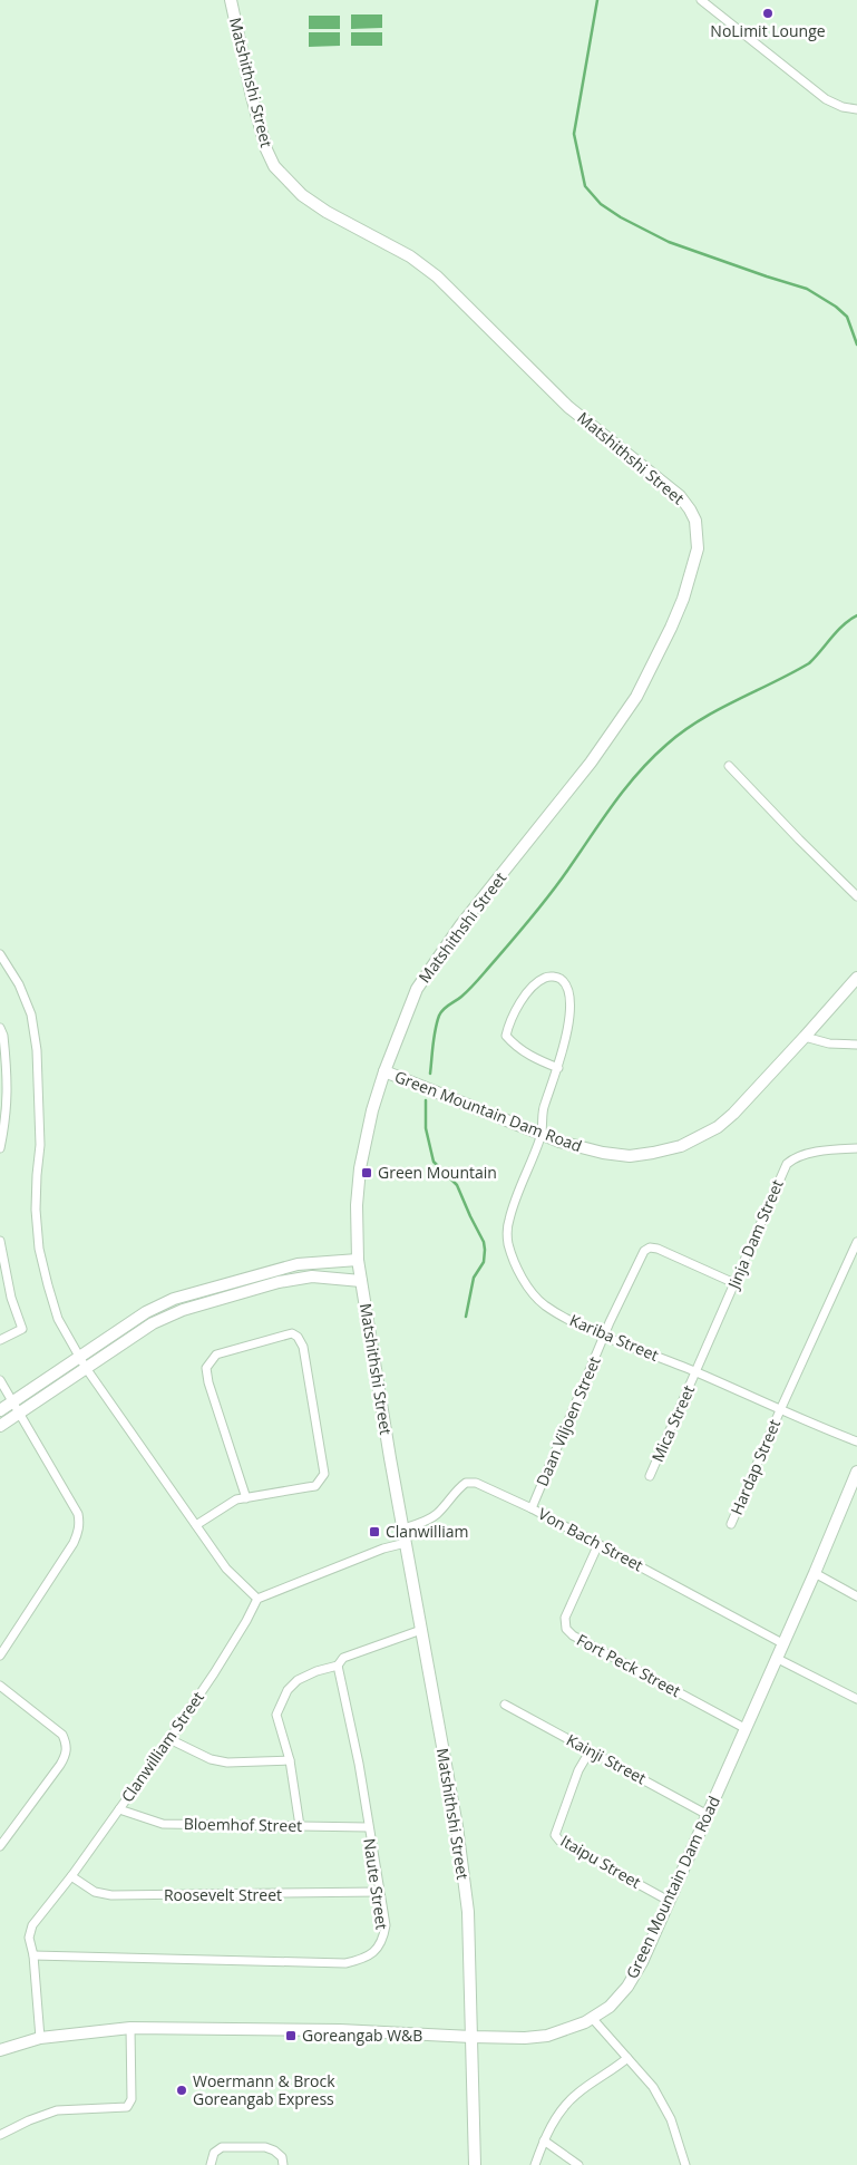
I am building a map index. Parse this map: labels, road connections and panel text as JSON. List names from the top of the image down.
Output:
{
  "streets": {
    "street": [
      "Matshithshi Street",
      "Green Mountain Dam Road",
      "Jinja Dam Street",
      "Kariba Street",
      "Daan Viljoen Street",
      "Mica Street",
      "Hardap Street",
      "Von Bach Street",
      "Fort Peck Street",
      "Clanwilliam Street",
      "Kainji Street",
      "Bloemhof Street",
      "Itaipu Street",
      "Naute Street",
      "Roosevelt Street"
    ]
  },
  "crossings": [
    ["Matshithshi Street", "Green Mountain Dam Road"],
    ["Matshithshi Street", "Von Bach Street"],
    ["Green Mountain Dam Road", "Kariba Street"],
    ["Green Mountain Dam Road", "Von Bach Street"],
    ["Green Mountain Dam Road", "Fort Peck Street"],
    ["Green Mountain Dam Road", "Clanwilliam Street"],
    ["Green Mountain Dam Road", "Kainji Street"],
    ["Green Mountain Dam Road", "Itaipu Street"],
    ["Jinja Dam Street", "Kariba Street"],
    ["Jinja Dam Street", "Daan Viljoen Street"],
    ["Jinja Dam Street", "Mica Street"],
    ["Kariba Street", "Daan Viljoen Street"],
    ["Kariba Street", "Mica Street"],
    ["Kariba Street", "Hardap Street"],
    ["Daan Viljoen Street", "Von Bach Street"],
    ["Von Bach Street", "Fort Peck Street"],
    ["Clanwilliam Street", "Bloemhof Street"],
    ["Clanwilliam Street", "Naute Street"],
    ["Clanwilliam Street", "Roosevelt Street"],
    ["Kainji Street", "Itaipu Street"],
    ["Bloemhof Street", "Naute Street"],
    ["Naute Street", "Roosevelt Street"]
  ],
  "places": {
    "other": ["NoLimit Lounge", "Woermann & Brock Goreangab Express"],
    "transit": ["Green Mountain", "Clanwilliam", "Goreangab W&B"]
  }
}
